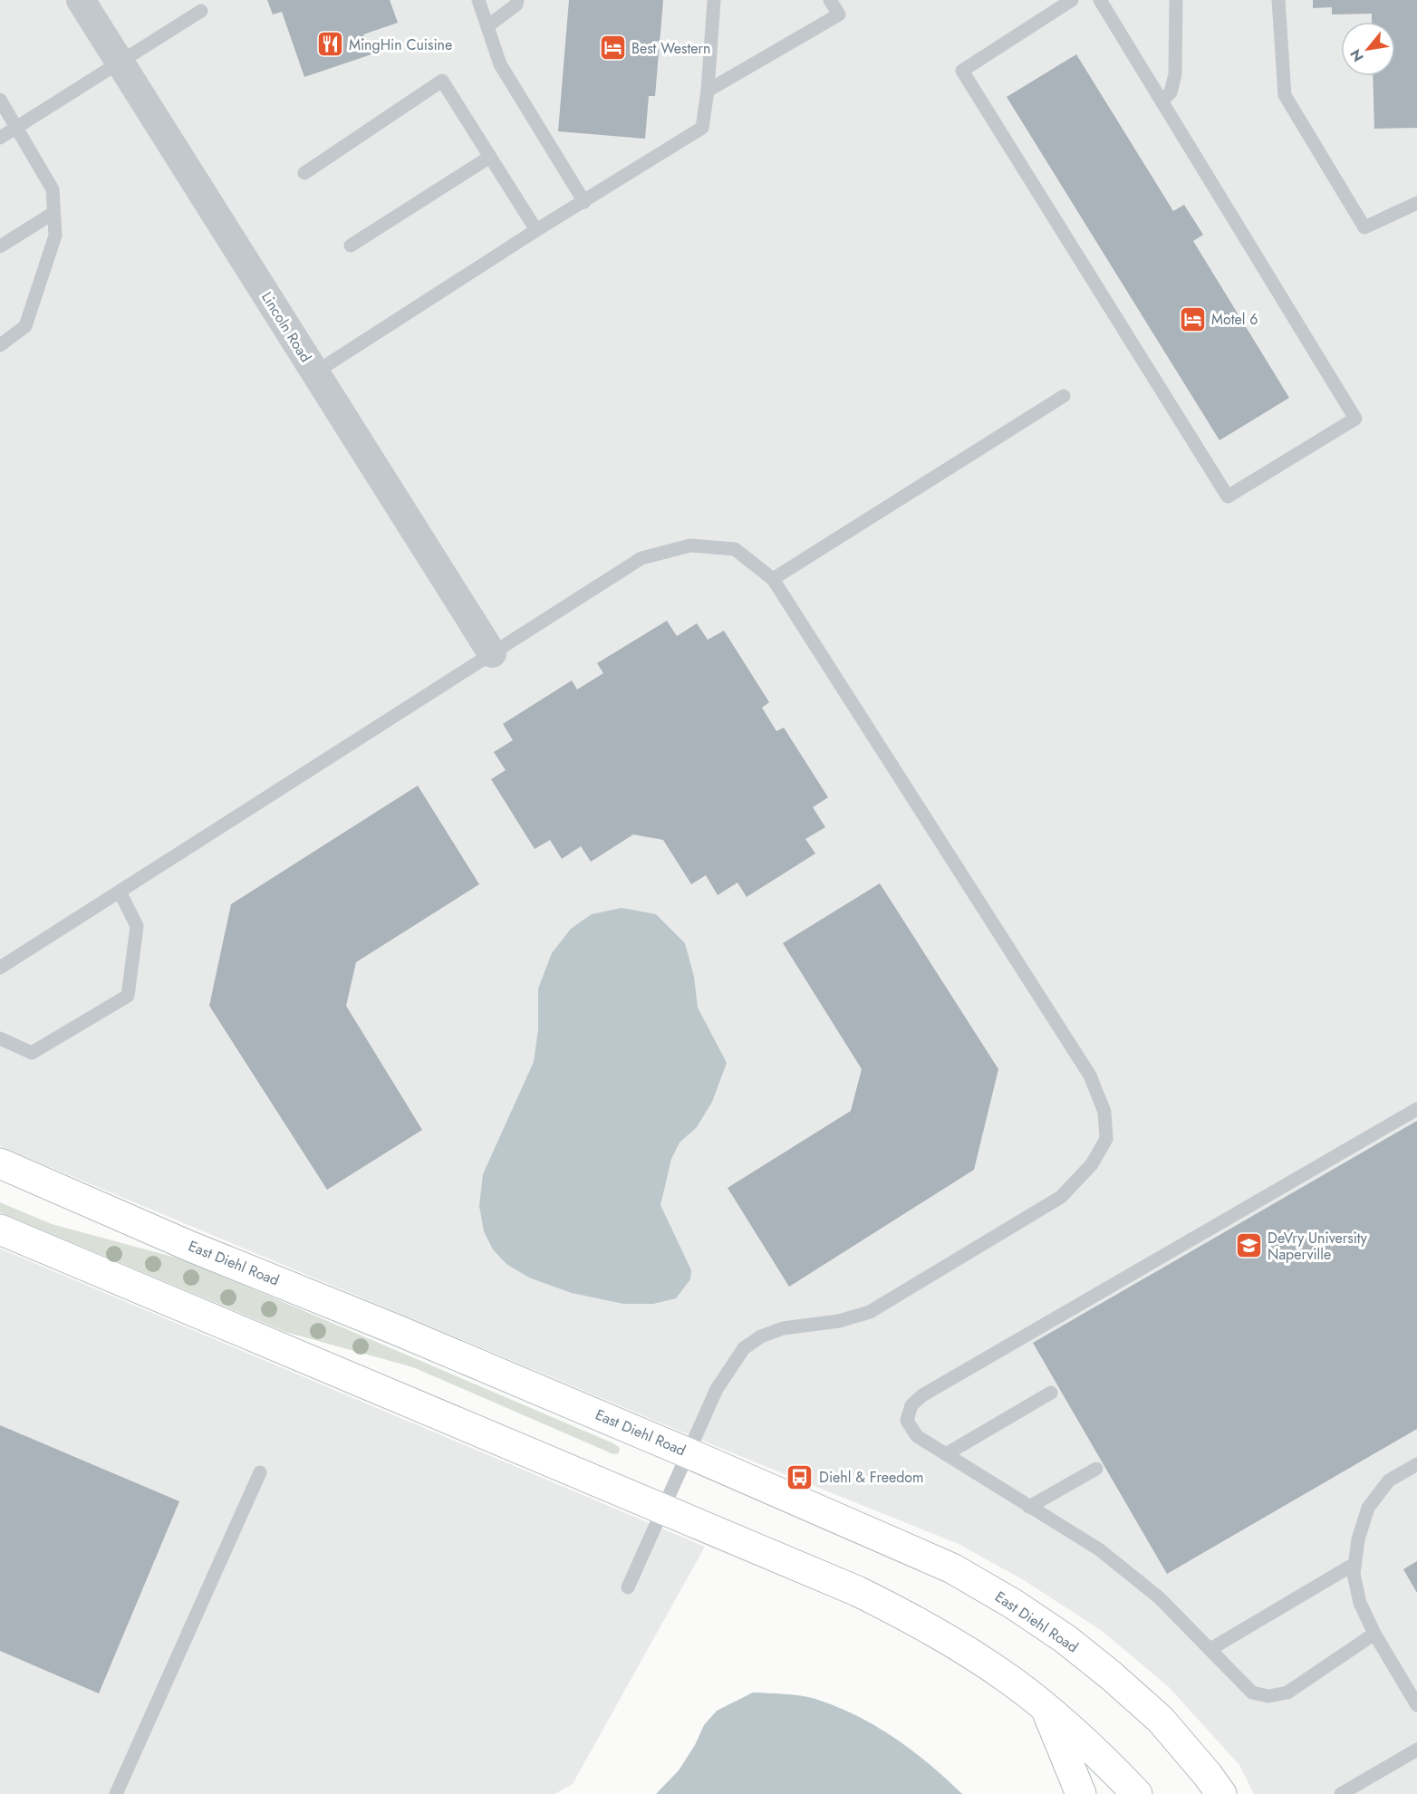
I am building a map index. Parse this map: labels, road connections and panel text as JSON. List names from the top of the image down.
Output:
{
  "streets": {
    "street": ["Lincoln Road", "East Diehl Road"]
  },
  "places": {
    "restaurant": ["MingHin Cuisine"],
    "hotel": ["Best Western", "Motel 6"],
    "school or university": ["DeVry University Naperville"],
    "bus stop": ["Diehl & Freedom"]
  },
  "north": "bottom left"
}
